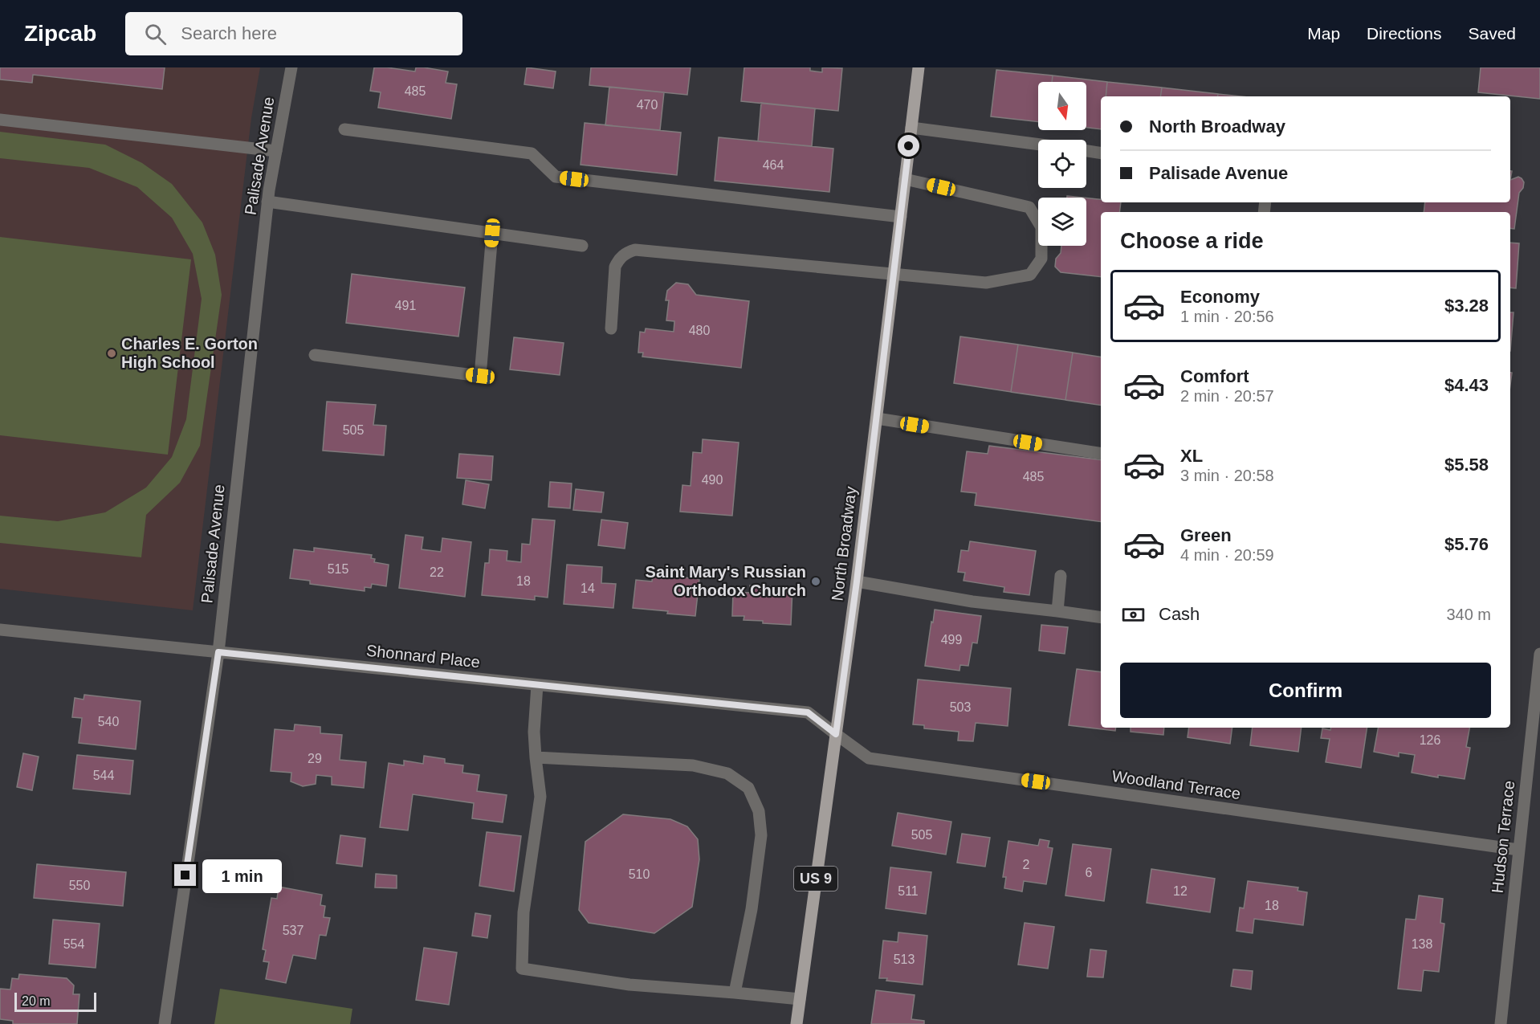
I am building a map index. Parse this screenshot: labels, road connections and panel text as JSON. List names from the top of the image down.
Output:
{
  "streets": {
    "main road": ["North Broadway", "US 9"],
    "street": [
      "Palisade Avenue",
      "Shonnard Place",
      "Woodland Terrace",
      "Hudson Terrace"
    ]
  },
  "crossings": [
    ["Palisade Avenue", "Shonnard Place"],
    ["North Broadway", "Shonnard Place"],
    ["North Broadway", "Woodland Terrace"],
    ["Shonnard Place", "Woodland Terrace"],
    ["Woodland Terrace", "Hudson Terrace"]
  ],
  "places": ["Charles E. Gorton High School", "Saint Mary's Russian Orthodox Church"],
  "house_numbers": [
    "485",
    "470",
    "464",
    "491",
    "480",
    "505",
    "485",
    "490",
    "515",
    "22",
    "18",
    "14",
    "499",
    "503",
    "540",
    "126",
    "29",
    "544",
    "505",
    "2",
    "6",
    "510",
    "550",
    "511",
    "12",
    "18",
    "537",
    "554",
    "138",
    "513"
  ],
  "scale_bar": "20 m",
  "north": "bottom",
  "page": {
    "header": "Zipcab",
    "search": "Search here",
    "nav": ["Map", "Directions", "Saved"],
    "banner": ["North Broadway", "Palisade Avenue"],
    "heading": "Choose a ride",
    "list": [
      {
        "name": "Economy",
        "note": "1 min · 20:56",
        "value": "$3.28"
      },
      {
        "name": "Comfort",
        "note": "2 min · 20:57",
        "value": "$4.43"
      },
      {
        "name": "XL",
        "note": "3 min · 20:58",
        "value": "$5.58"
      },
      {
        "name": "Green",
        "note": "4 min · 20:59",
        "value": "$5.76"
      }
    ],
    "pay": ["Cash", "340 m"],
    "buttons": "Confirm",
    "bubble": "1 min",
    "scale": "20 m"
  }
}
